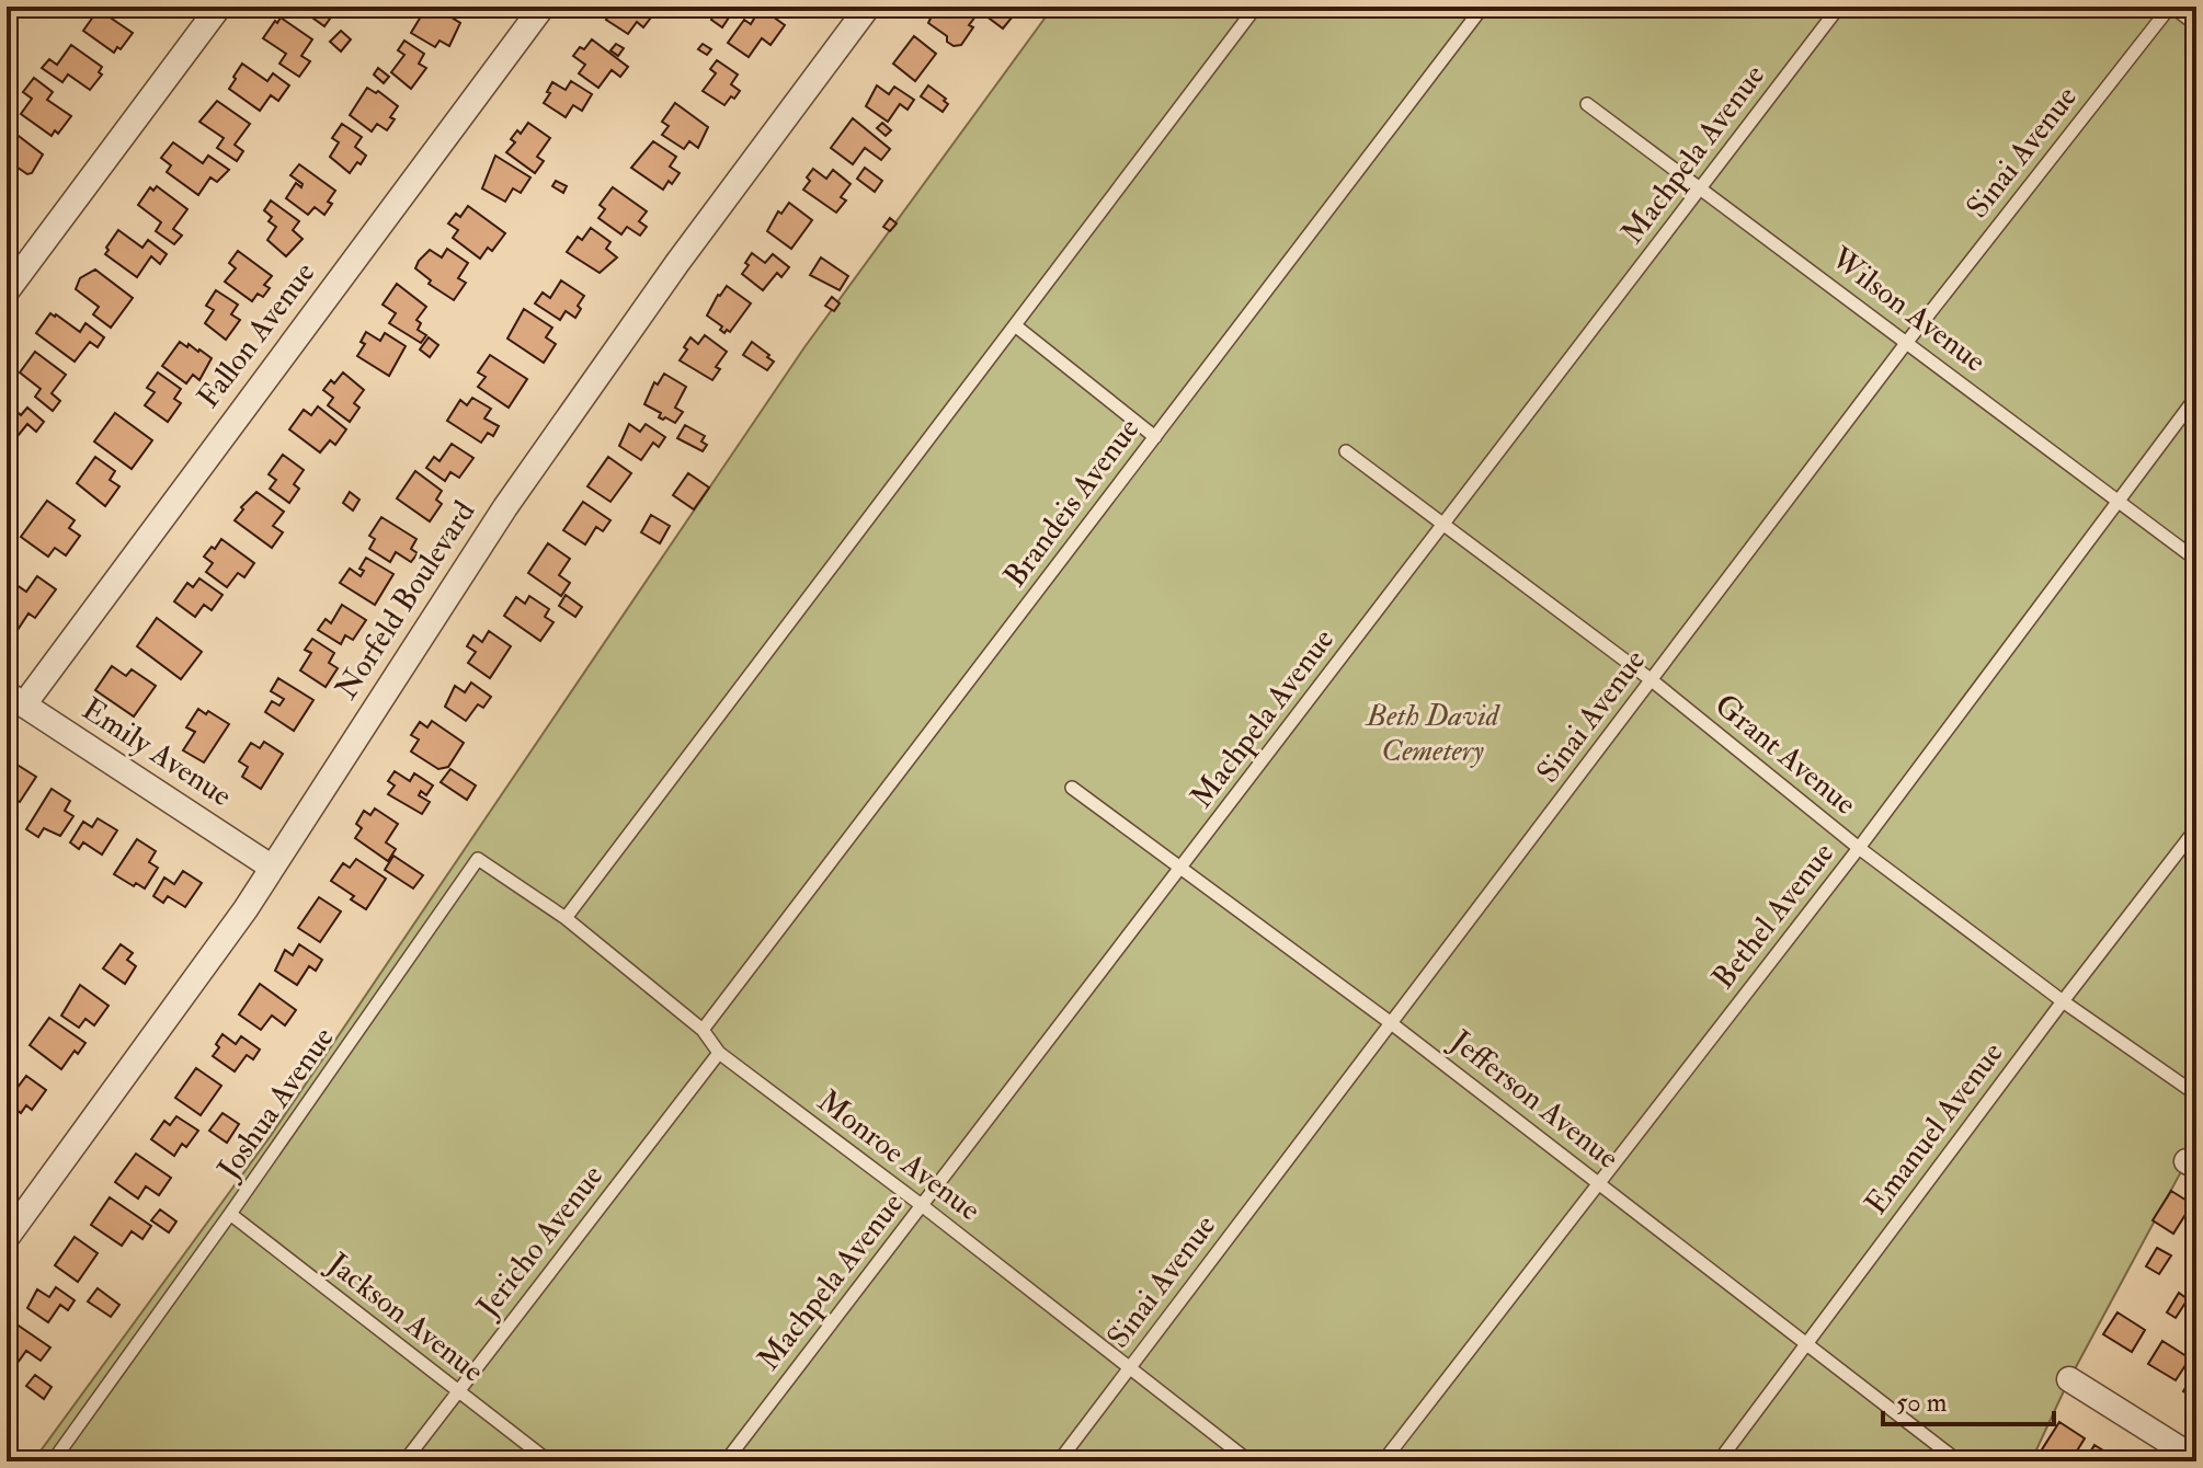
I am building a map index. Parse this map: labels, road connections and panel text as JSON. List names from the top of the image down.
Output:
{
  "streets": {
    "street": ["Fallon Avenue", "Norfeld Boulevard", "Emily Avenue"],
    "lane": [
      "Sinai Avenue",
      "Machpela Avenue",
      "Wilson Avenue",
      "Brandeis Avenue",
      "Grant Avenue",
      "Bethel Avenue",
      "Jefferson Avenue",
      "Joshua Avenue",
      "Emanuel Avenue",
      "Monroe Avenue",
      "Jericho Avenue",
      "Jackson Avenue"
    ]
  },
  "crossings": [
    ["Sinai Avenue", "Wilson Avenue"],
    ["Sinai Avenue", "Grant Avenue"],
    ["Sinai Avenue", "Jefferson Avenue"],
    ["Sinai Avenue", "Monroe Avenue"],
    ["Machpela Avenue", "Wilson Avenue"],
    ["Machpela Avenue", "Grant Avenue"],
    ["Machpela Avenue", "Jefferson Avenue"],
    ["Machpela Avenue", "Monroe Avenue"],
    ["Wilson Avenue", "Bethel Avenue"],
    ["Fallon Avenue", "Emily Avenue"],
    ["Brandeis Avenue", "Monroe Avenue"],
    ["Norfeld Boulevard", "Emily Avenue"],
    ["Grant Avenue", "Bethel Avenue"],
    ["Grant Avenue", "Emanuel Avenue"],
    ["Bethel Avenue", "Jefferson Avenue"],
    ["Jefferson Avenue", "Emanuel Avenue"],
    ["Joshua Avenue", "Monroe Avenue"],
    ["Joshua Avenue", "Jackson Avenue"],
    ["Monroe Avenue", "Jericho Avenue"],
    ["Jericho Avenue", "Jackson Avenue"]
  ],
  "parks": ["Beth David Cemetery"],
  "scale_bar": "50 m"
}
